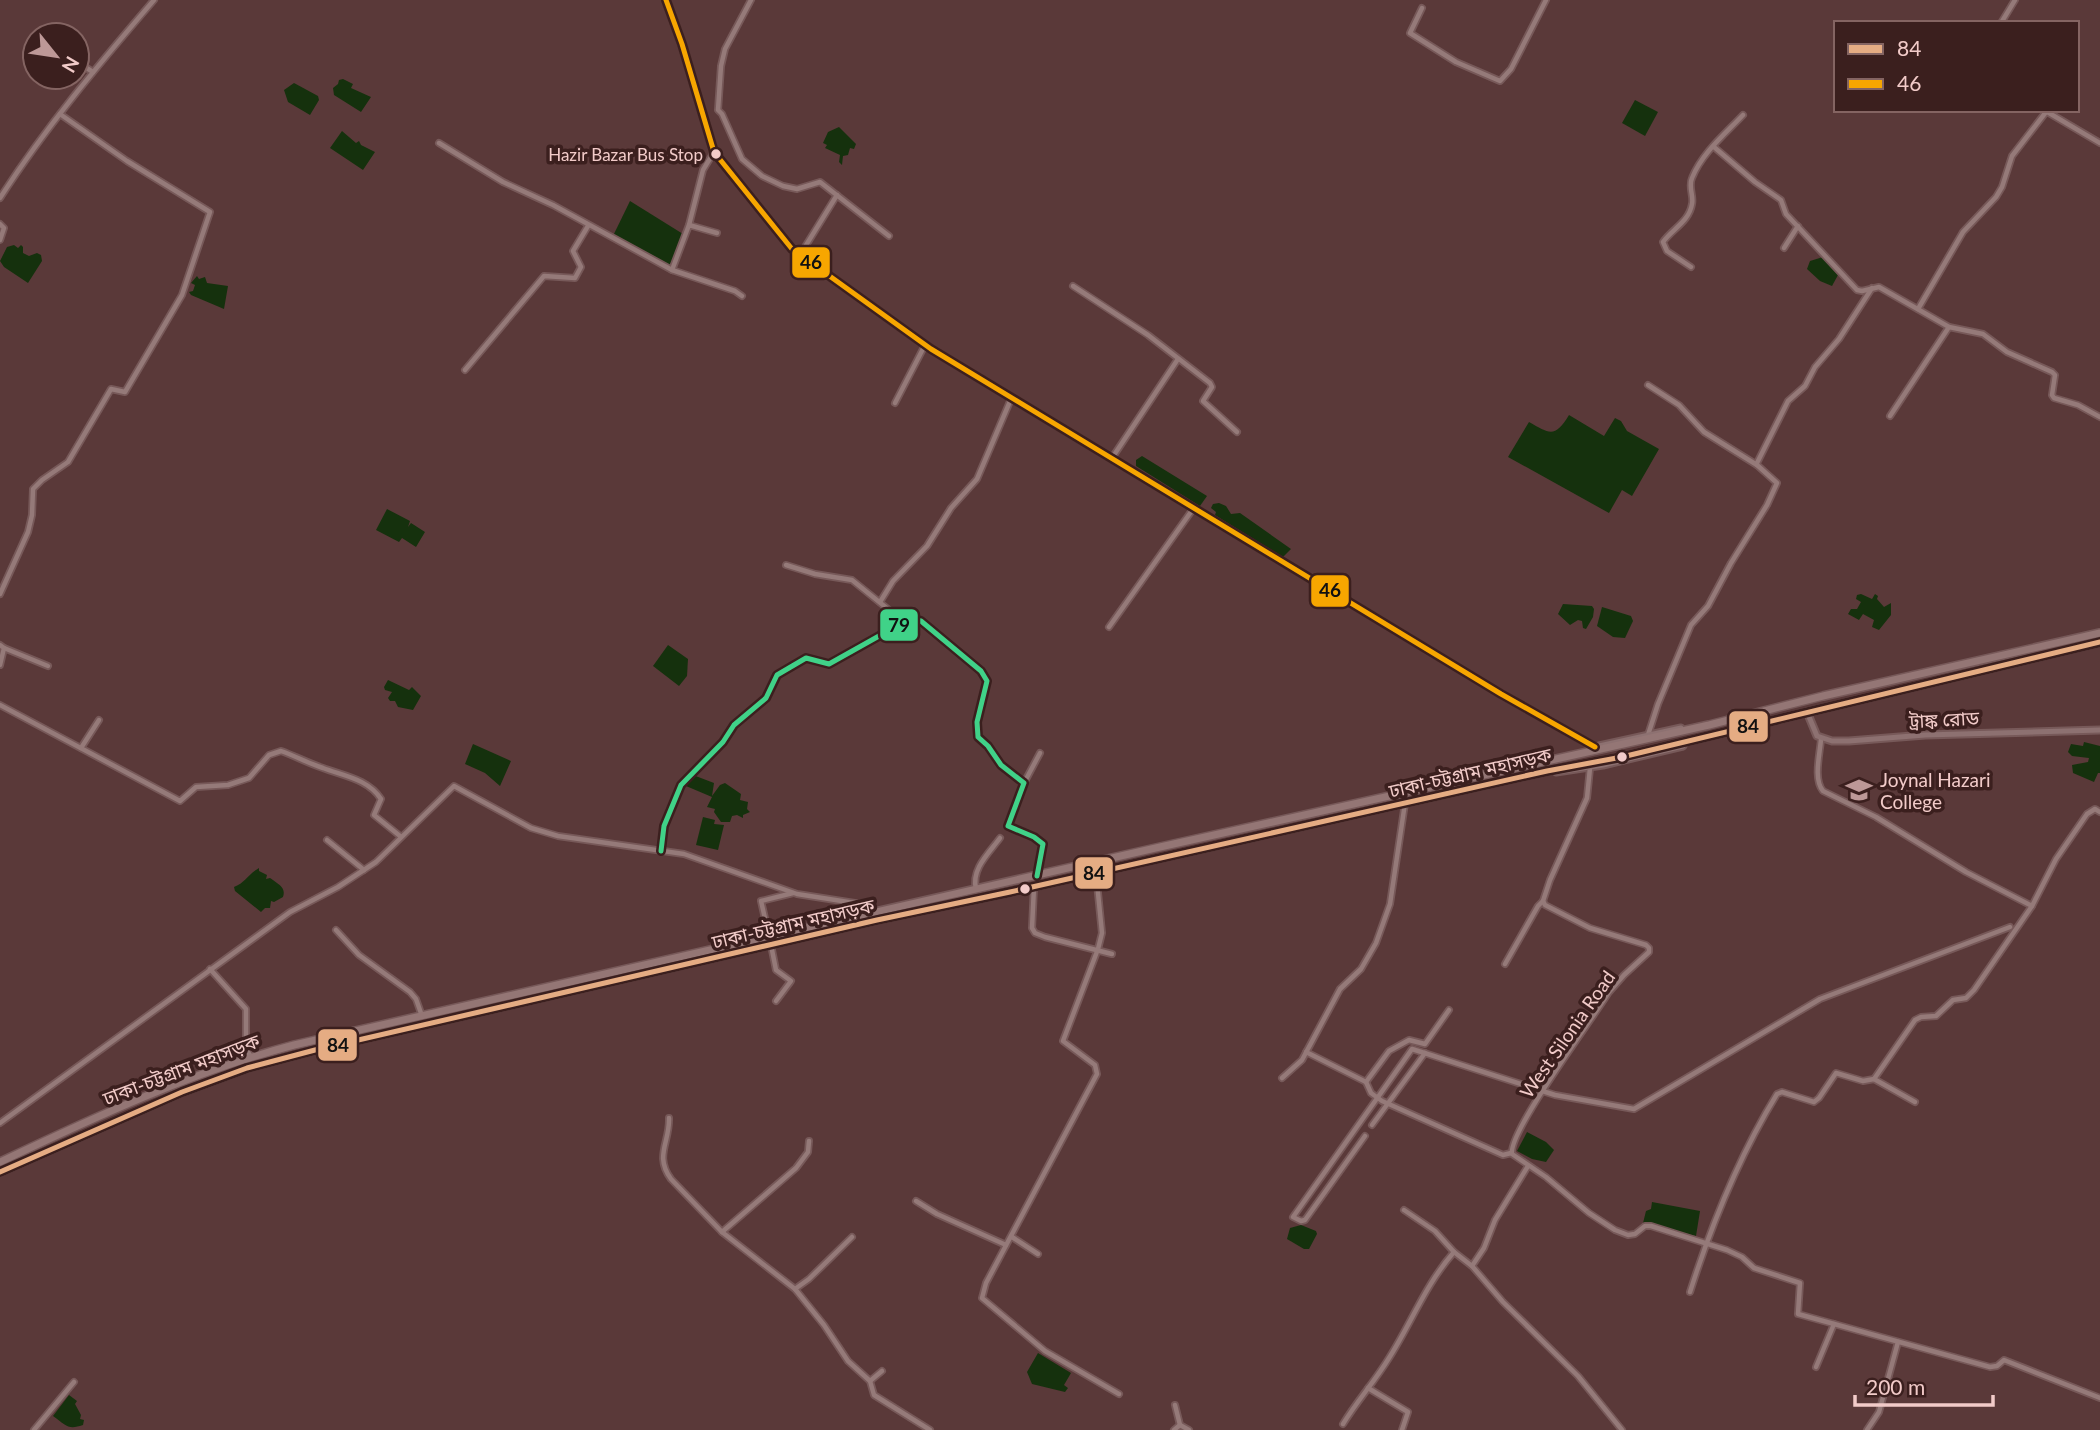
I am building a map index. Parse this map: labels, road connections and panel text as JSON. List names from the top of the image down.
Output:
{
  "streets": {
    "highway": ["ঢাকা-চট্টগ্রাম মহাসড়ক"],
    "main road": ["ট্রাঙ্ক রোড"],
    "street": ["West Silonia Road"]
  },
  "places": {
    "other": ["Hazir Bazar Bus Stop"],
    "school or university": ["Joynal Hazari College"]
  },
  "lines": ["transit line 46", "transit line 79", "transit line 84"],
  "legend": ["84", "46"],
  "scale_bar": "200 m",
  "north": "bottom right"
}
